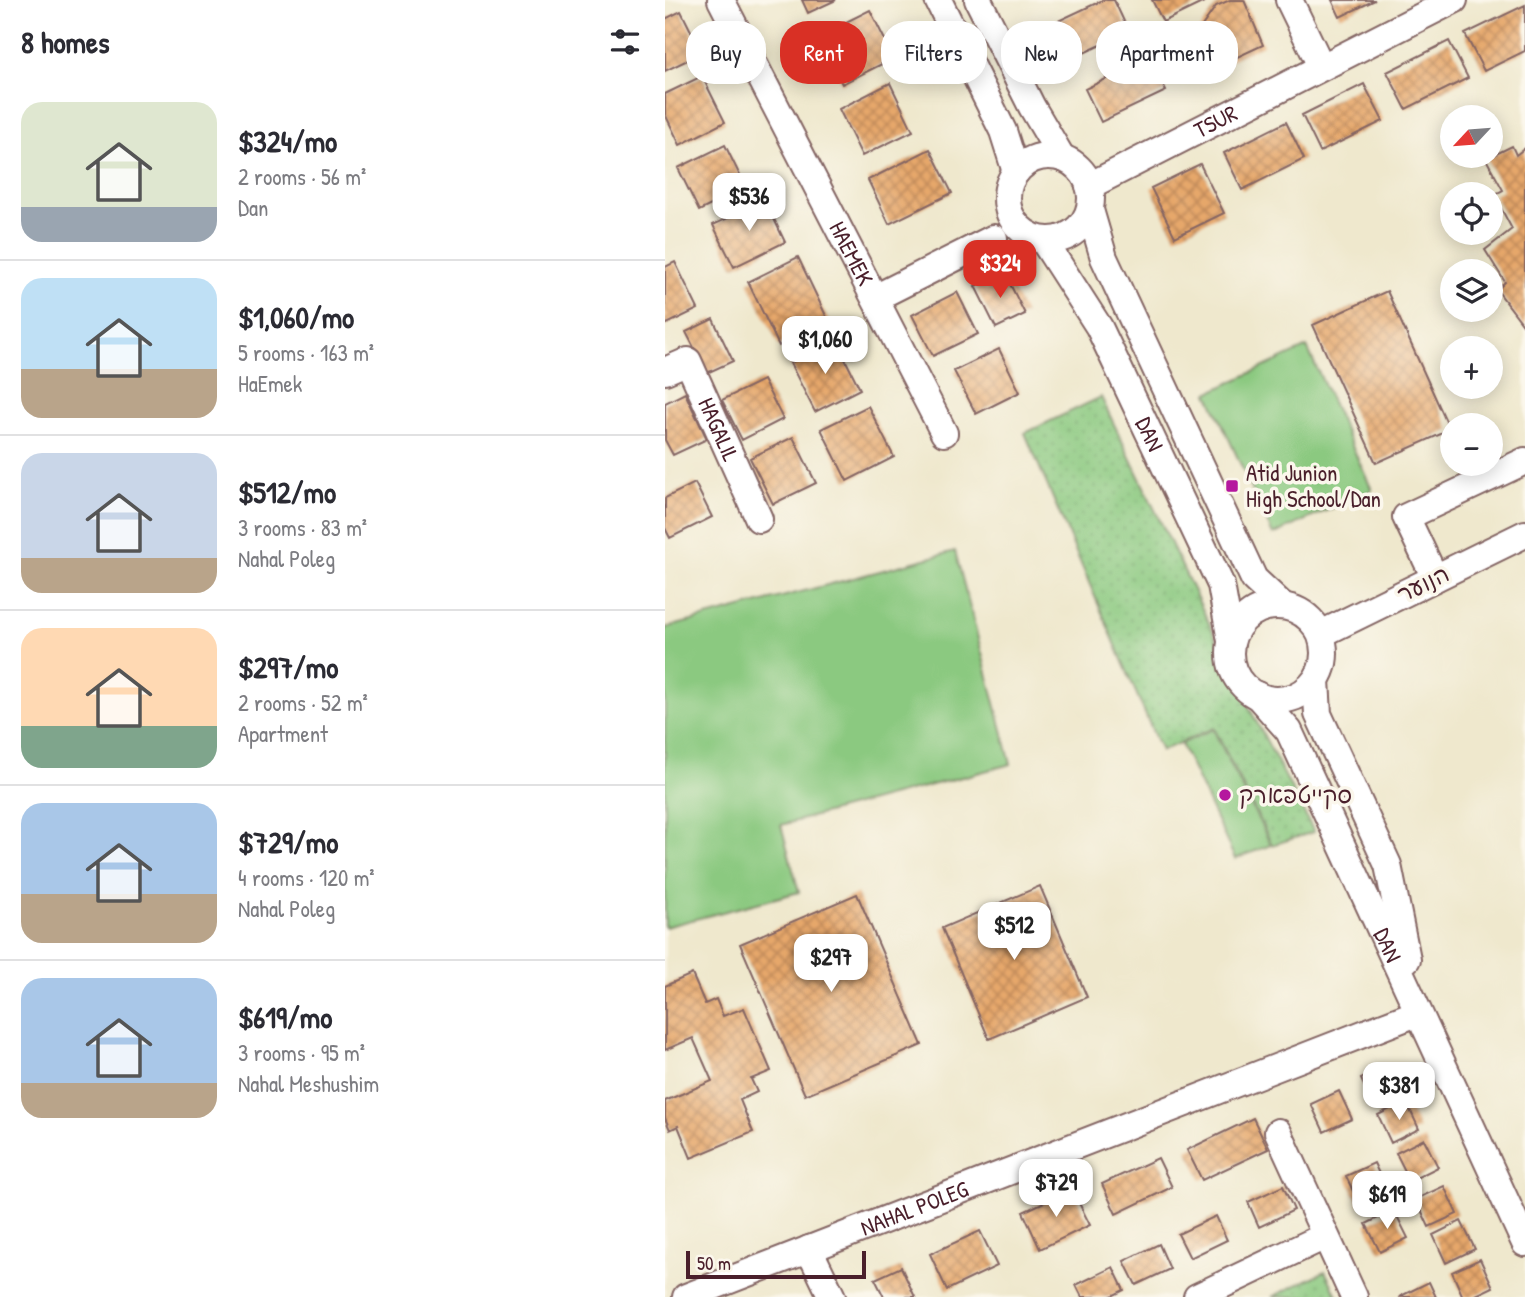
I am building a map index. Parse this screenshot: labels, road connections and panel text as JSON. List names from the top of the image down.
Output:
{
  "streets": {
    "street": [
      "TSUR",
      "HAEMEK",
      "HAGALIL",
      "DAN",
      "הנוער",
      "NAHAL POLEG"
    ]
  },
  "crossings": [
    ["TSUR", "DAN"],
    ["DAN", "הנוער"],
    ["DAN", "NAHAL POLEG"]
  ],
  "places": {
    "transit": ["Atid Junion High School/Dan"],
    "other": ["סקייטפארק"]
  },
  "scale_bar": "50 m",
  "north": "bottom left",
  "page": {
    "heading": "8 homes",
    "chip": [
      "Buy",
      "Rent",
      "Filters",
      "New",
      "Apartment"
    ],
    "list": [
      {
        "name": "$324/mo",
        "note": "2 rooms · 56 m² · Dan"
      },
      {
        "name": "$1,060/mo",
        "note": "5 rooms · 163 m² · HaEmek"
      },
      {
        "name": "$512/mo",
        "note": "3 rooms · 83 m² · Nahal Poleg"
      },
      {
        "name": "$297/mo",
        "note": "2 rooms · 52 m² · Apartment"
      },
      {
        "name": "$729/mo",
        "note": "4 rooms · 120 m² · Nahal Poleg"
      },
      {
        "name": "$619/mo",
        "note": "3 rooms · 95 m² · Nahal Meshushim"
      }
    ],
    "map_buttons": ["+", "−"],
    "price": [
      "$536",
      "$324",
      "$1,060",
      "$512",
      "$297",
      "$381",
      "$729",
      "$619"
    ],
    "scale": "50 m"
  }
}
